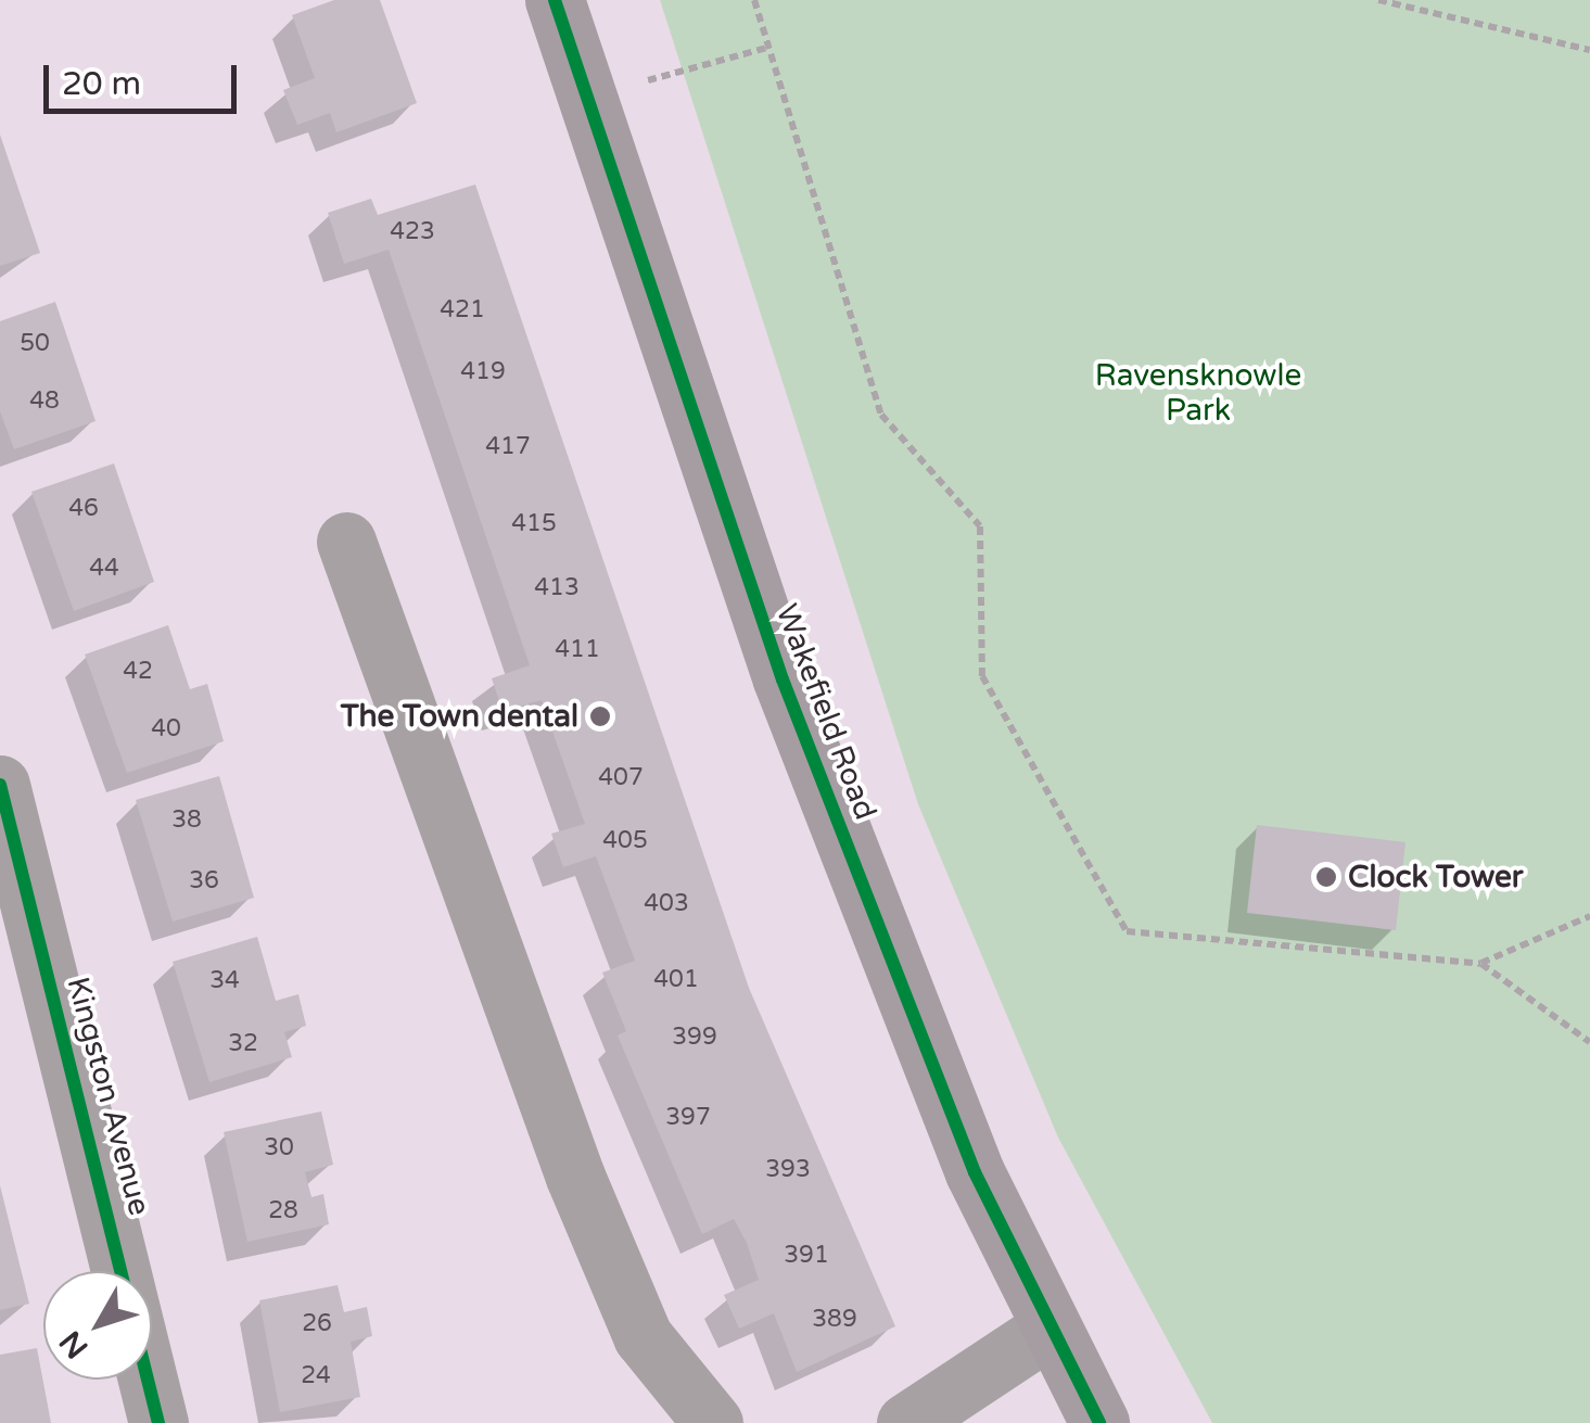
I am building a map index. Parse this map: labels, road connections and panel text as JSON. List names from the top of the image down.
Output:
{
  "streets": {
    "highway": ["Wakefield Road"],
    "street": ["Kingston Avenue"]
  },
  "parks": ["Ravensknowle Park"],
  "places": ["The Town dental", "Clock Tower"],
  "house_numbers": [
    "423",
    "421",
    "50",
    "419",
    "48",
    "417",
    "46",
    "415",
    "44",
    "413",
    "411",
    "42",
    "40",
    "407",
    "38",
    "405",
    "36",
    "403",
    "401",
    "34",
    "399",
    "32",
    "397",
    "30",
    "393",
    "28",
    "391",
    "389",
    "26",
    "24"
  ],
  "scale_bar": "20 m",
  "north": "bottom left"
}
